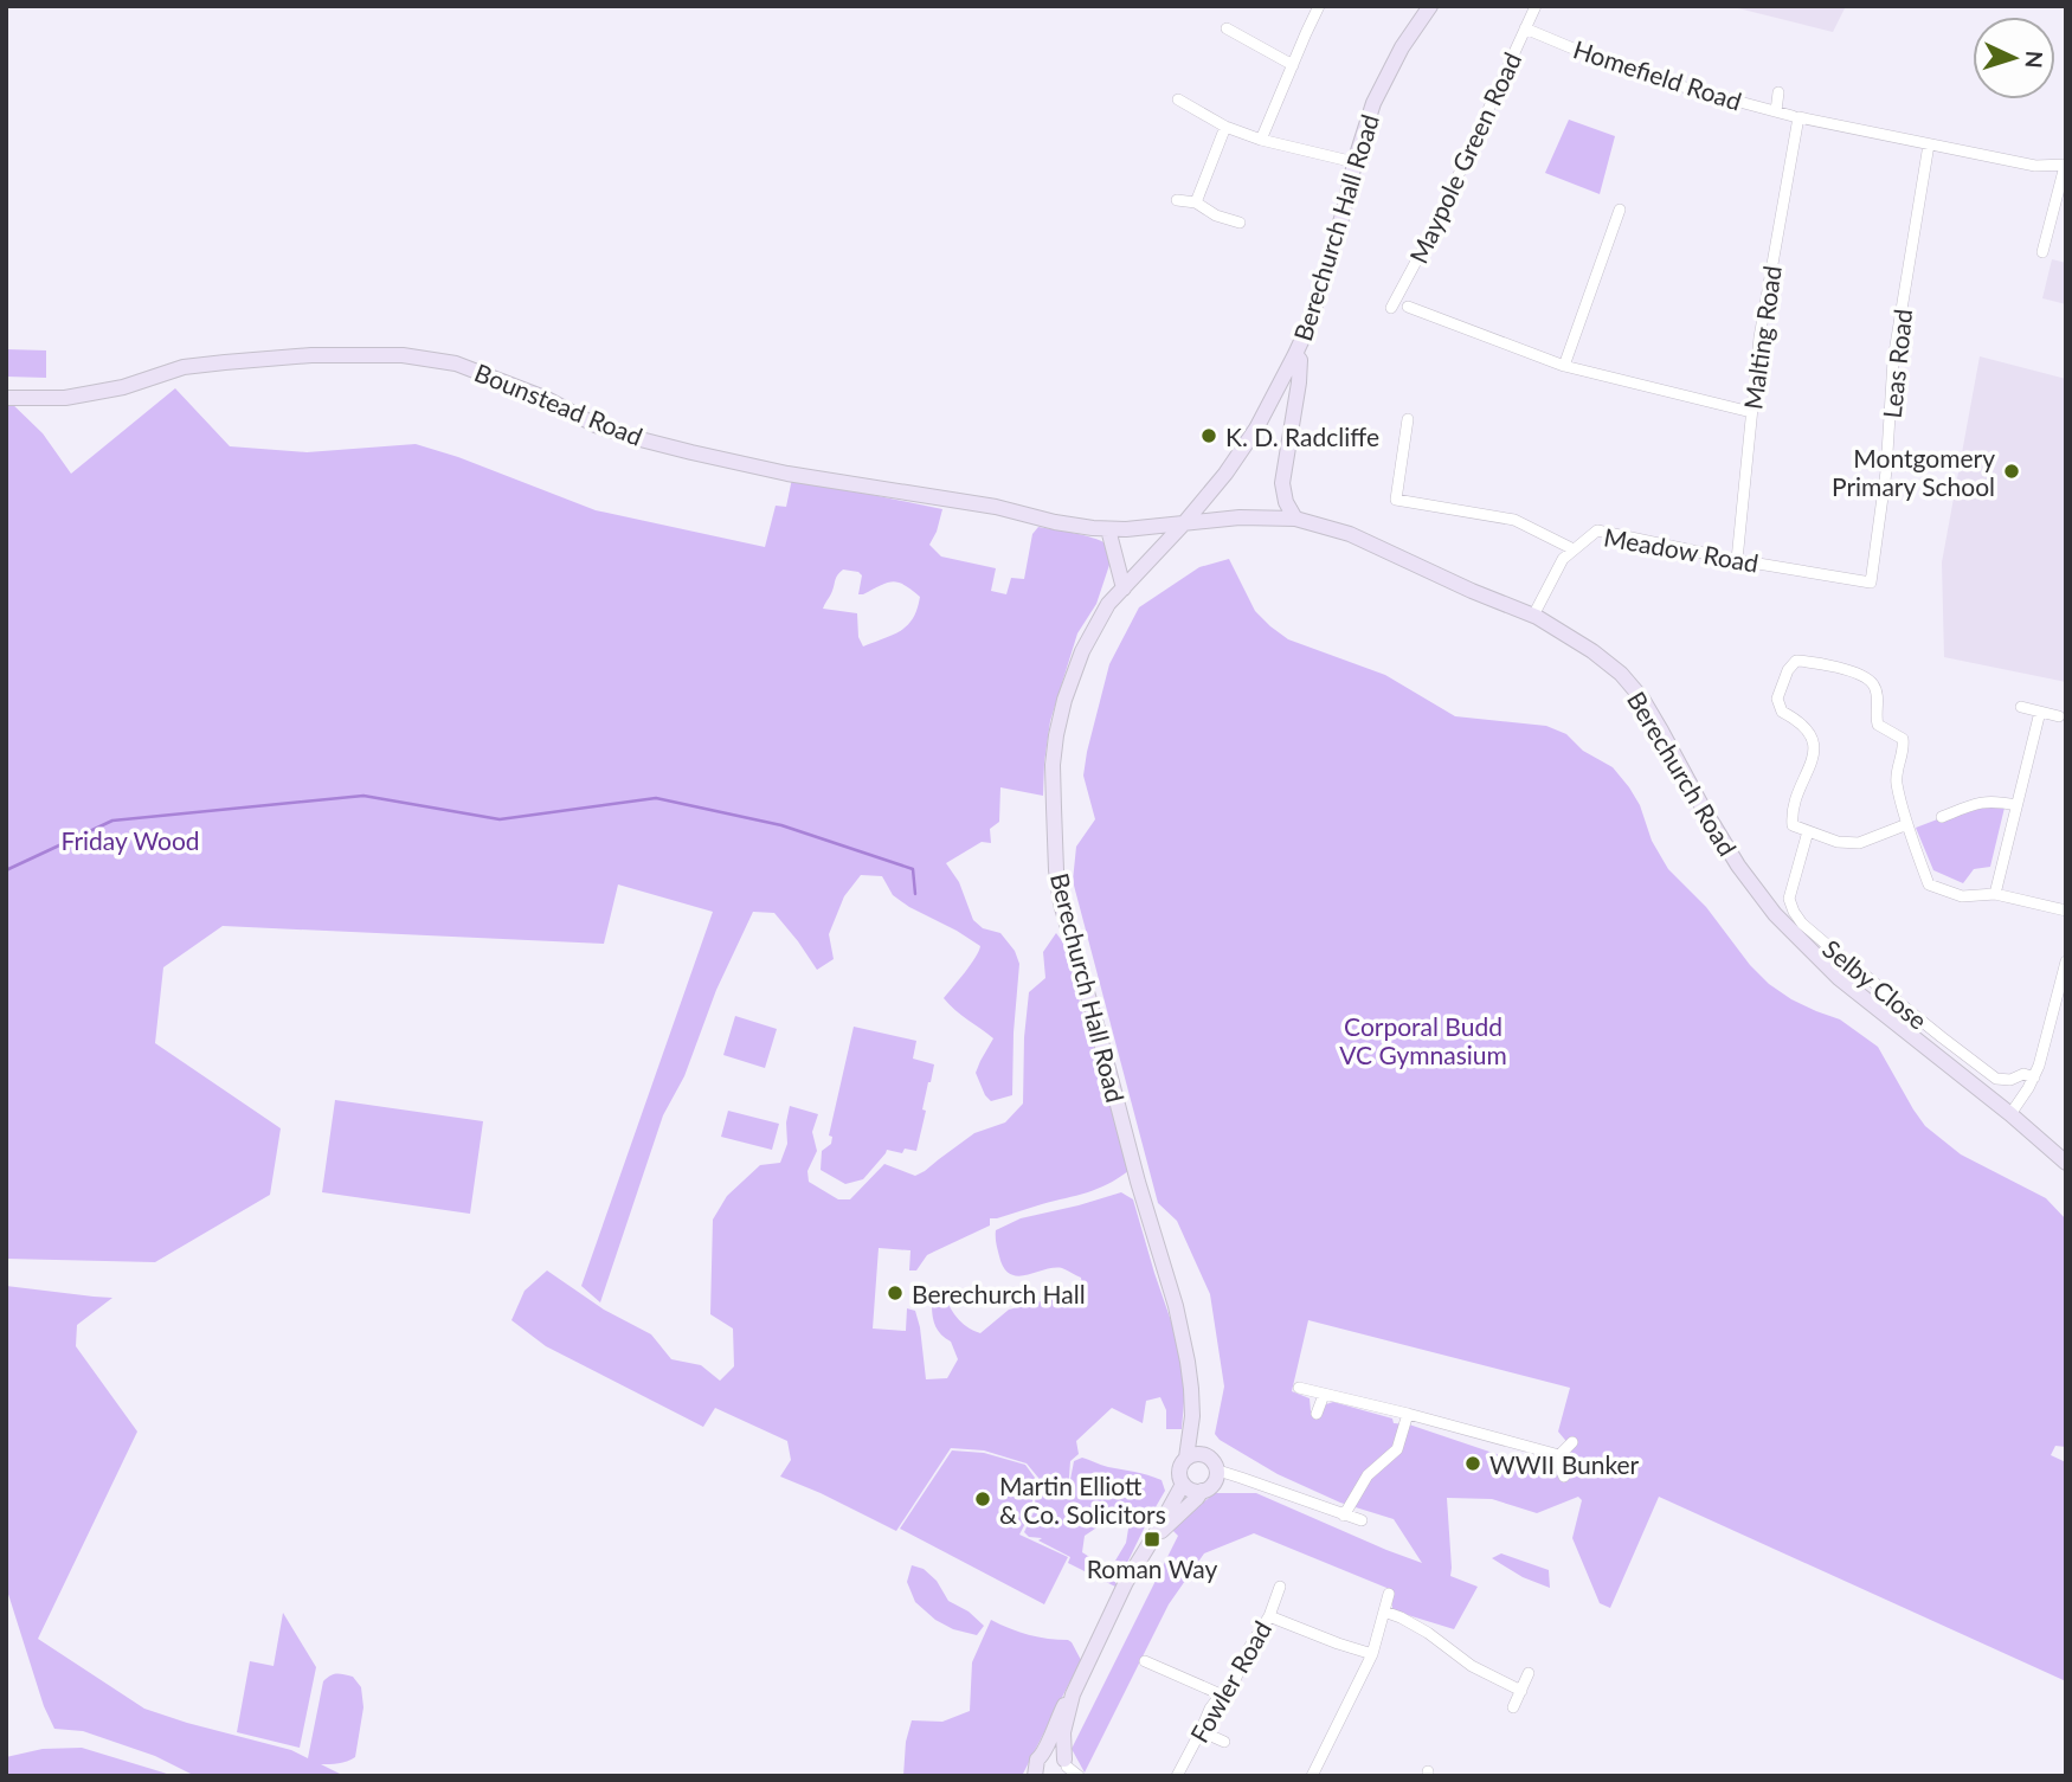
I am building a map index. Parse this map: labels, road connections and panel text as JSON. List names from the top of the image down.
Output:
{
  "streets": {
    "street": [
      "Homefield Road",
      "Maypole Green Road",
      "Berechurch Hall Road",
      "Malting Road",
      "Leas Road",
      "Bounstead Road",
      "Meadow Road",
      "Berechurch Road",
      "Selby Close",
      "Fowler Road"
    ]
  },
  "crossings": [
    ["Homefield Road", "Maypole Green Road"],
    ["Homefield Road", "Malting Road"],
    ["Homefield Road", "Leas Road"],
    ["Berechurch Hall Road", "Bounstead Road"],
    ["Berechurch Hall Road", "Berechurch Road"],
    ["Malting Road", "Meadow Road"],
    ["Leas Road", "Meadow Road"],
    ["Bounstead Road", "Berechurch Road"],
    ["Meadow Road", "Berechurch Road"]
  ],
  "parks": ["Friday Wood", "Corporal Budd VC Gymnasium"],
  "places": {
    "other": [
      "K. D. Radcliffe",
      "Montgomery Primary School",
      "Berechurch Hall",
      "WWII Bunker",
      "Martin Elliott & Co. Solicitors"
    ],
    "transit": ["Roman Way"]
  },
  "north": "right"
}
